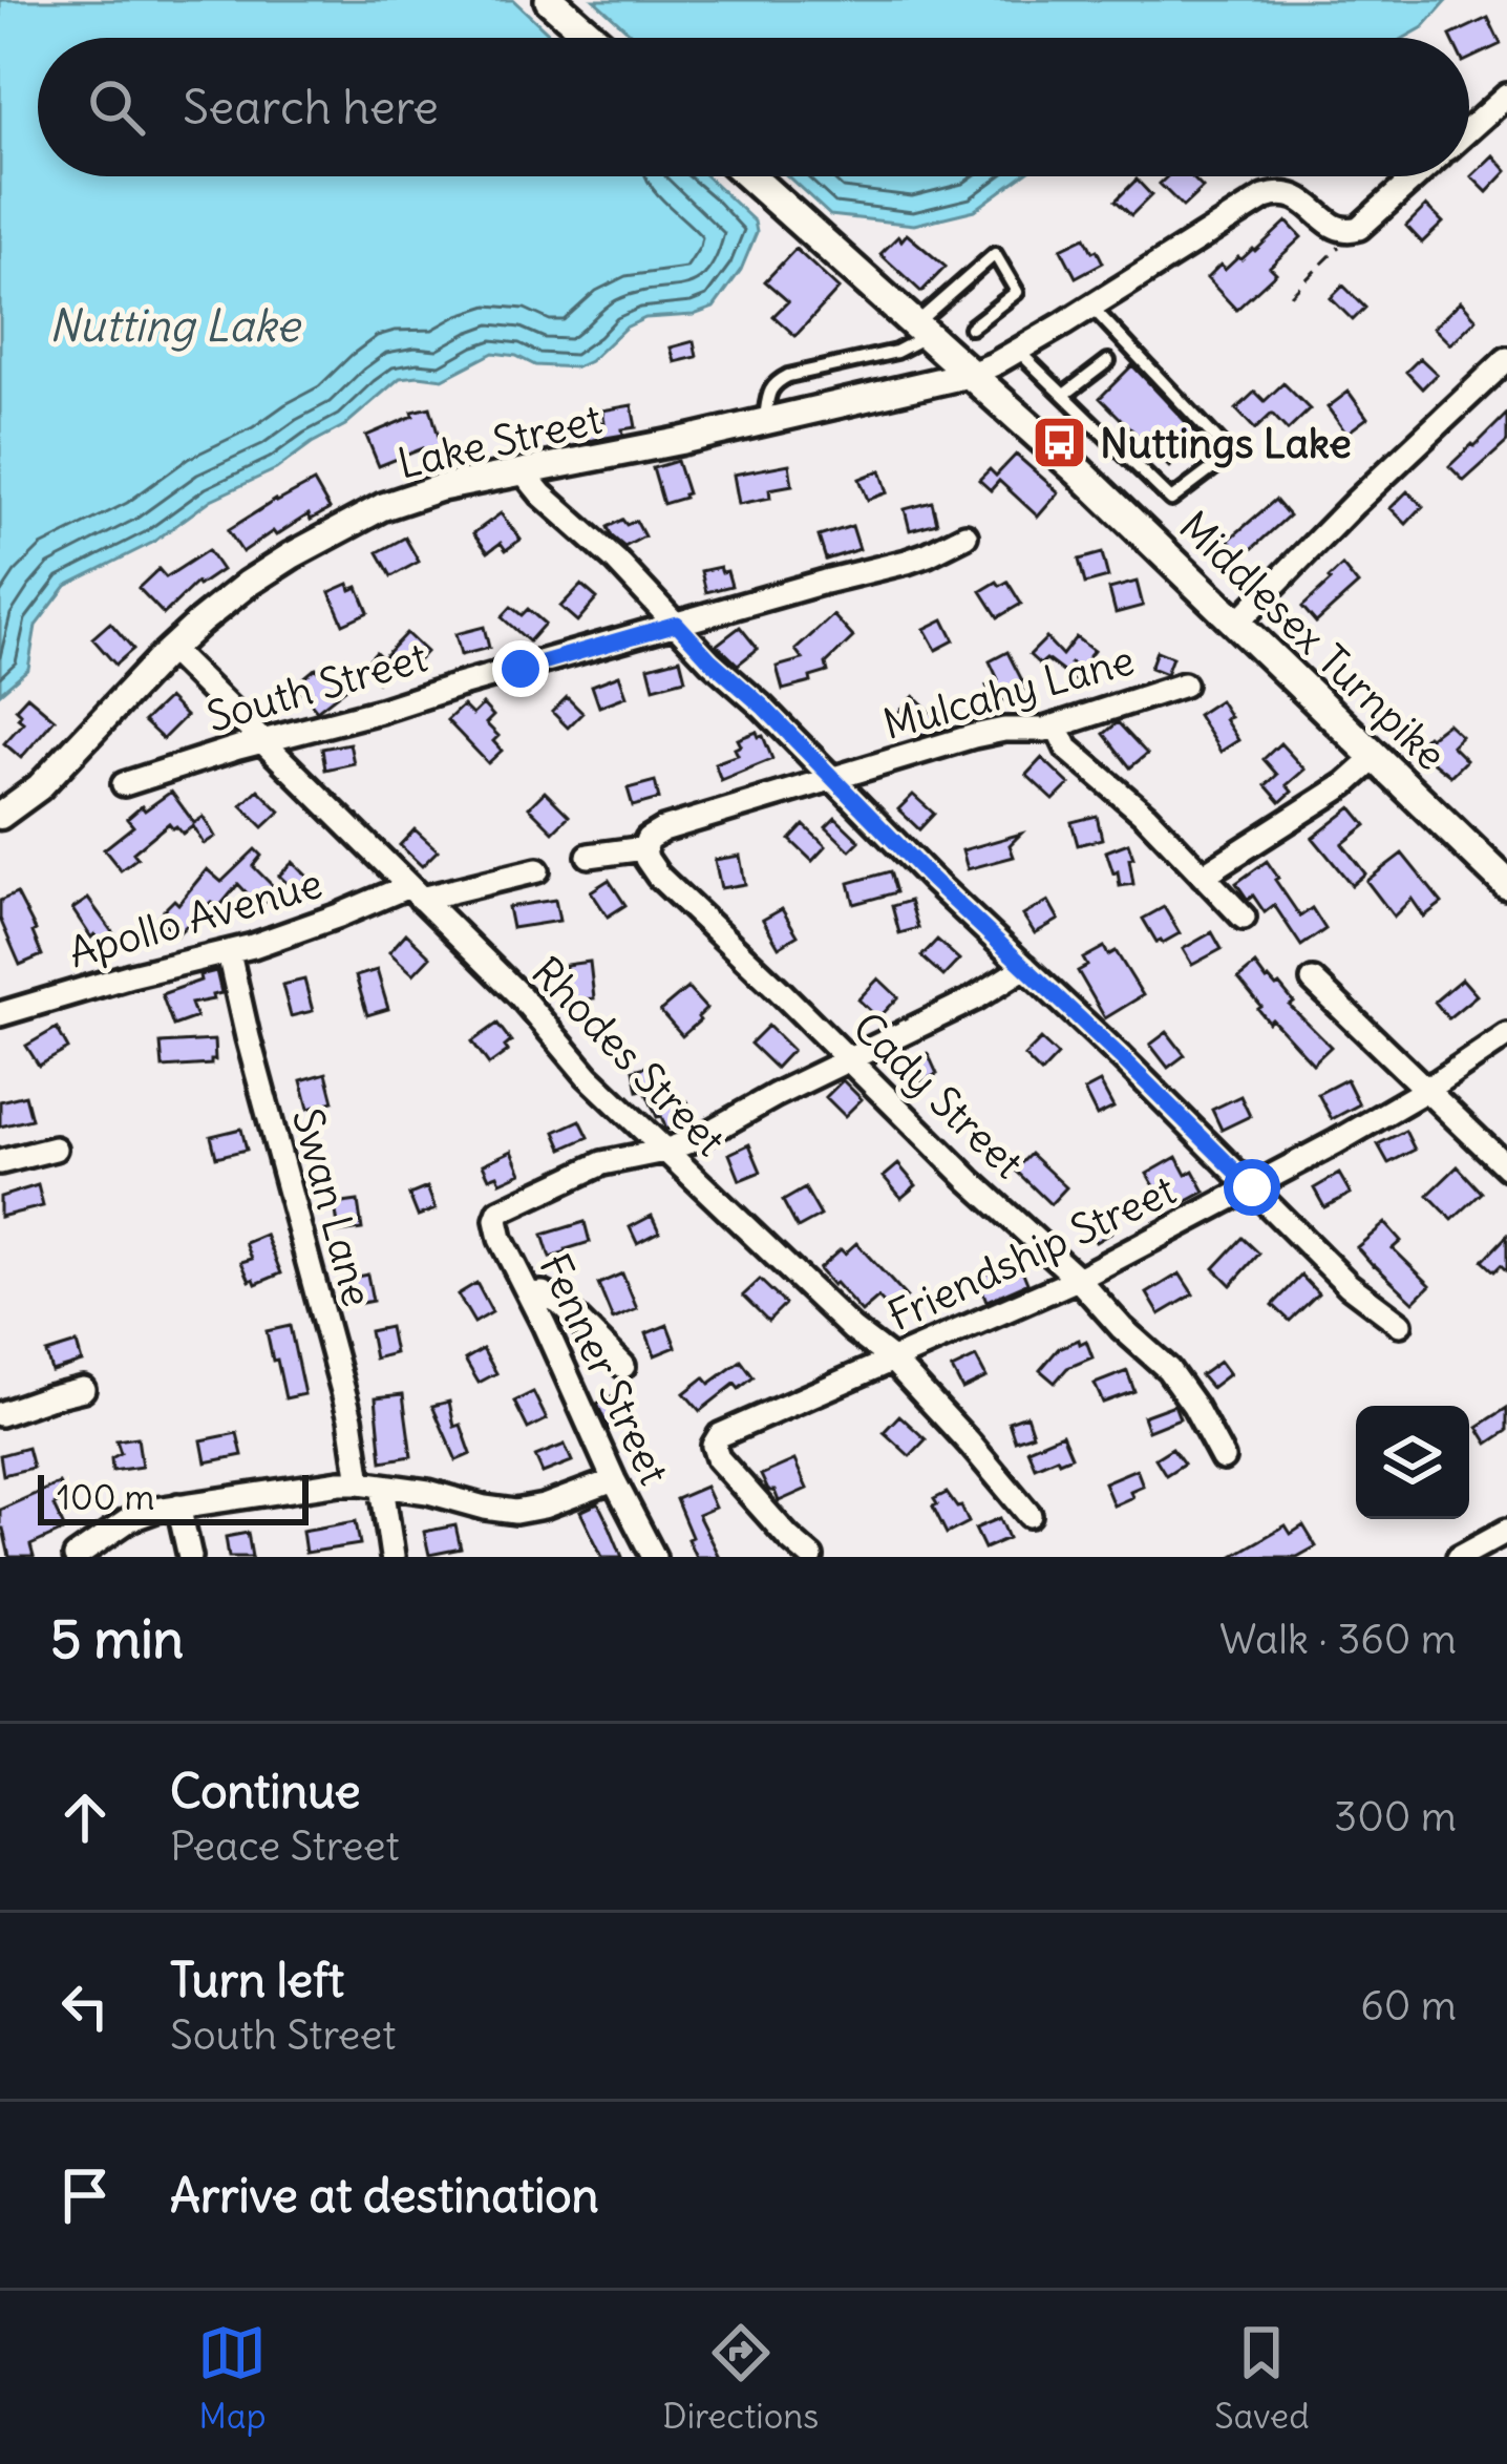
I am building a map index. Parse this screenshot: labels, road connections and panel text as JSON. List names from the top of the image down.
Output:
{
  "streets": {
    "main road": ["Middlesex Turnpike"],
    "street": [
      "Lake Street",
      "South Street",
      "Mulcahy Lane",
      "Apollo Avenue",
      "Rhodes Street",
      "Cady Street",
      "Swan Lane",
      "Friendship Street",
      "Fenner Street"
    ]
  },
  "crossings": [
    ["Lake Street", "Middlesex Turnpike"],
    ["Lake Street", "Rhodes Street"],
    ["South Street", "Rhodes Street"],
    ["Mulcahy Lane", "Cady Street"],
    ["Apollo Avenue", "Rhodes Street"],
    ["Apollo Avenue", "Swan Lane"],
    ["Rhodes Street", "Friendship Street"],
    ["Rhodes Street", "Fenner Street"],
    ["Cady Street", "Friendship Street"]
  ],
  "water": ["Nutting Lake"],
  "places": {
    "bus stop": ["Nuttings Lake"]
  },
  "scale_bar": "100 m",
  "page": {
    "search": "Search here",
    "scale": "100 m",
    "heading": ["5 min", "Walk · 360 m"],
    "list": [
      ["Continue", "Peace Street", "300 m"],
      ["Turn left", "South Street", "60 m"],
      "Arrive at destination"
    ],
    "nav": ["Map", "Directions", "Saved"]
  }
}
